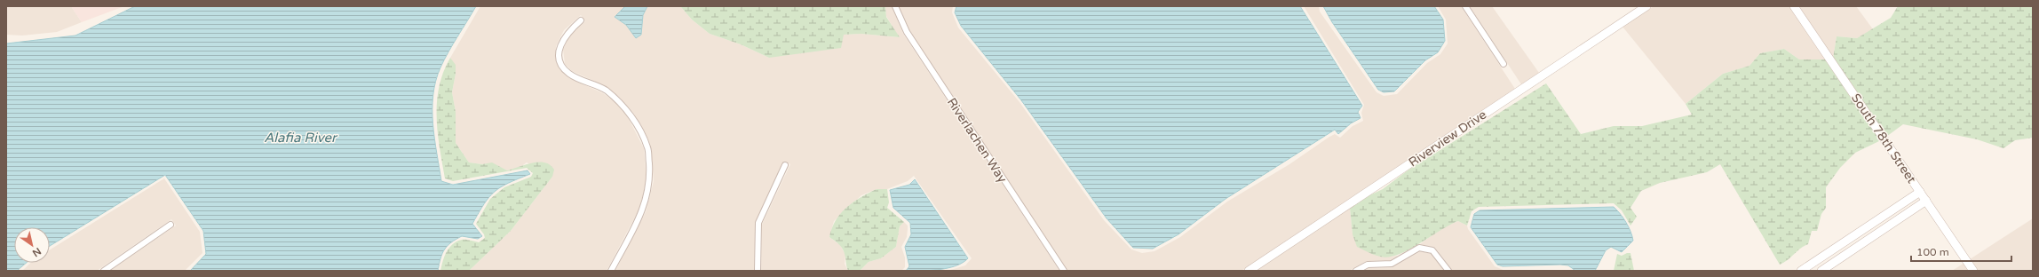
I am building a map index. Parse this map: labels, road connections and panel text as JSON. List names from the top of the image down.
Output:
{
  "streets": {
    "street": ["Riverview Drive", "South 78th Street", "Riverlachen Way"]
  },
  "water": ["Alafia River"],
  "scale_bar": "100 m",
  "north": "bottom right"
}
